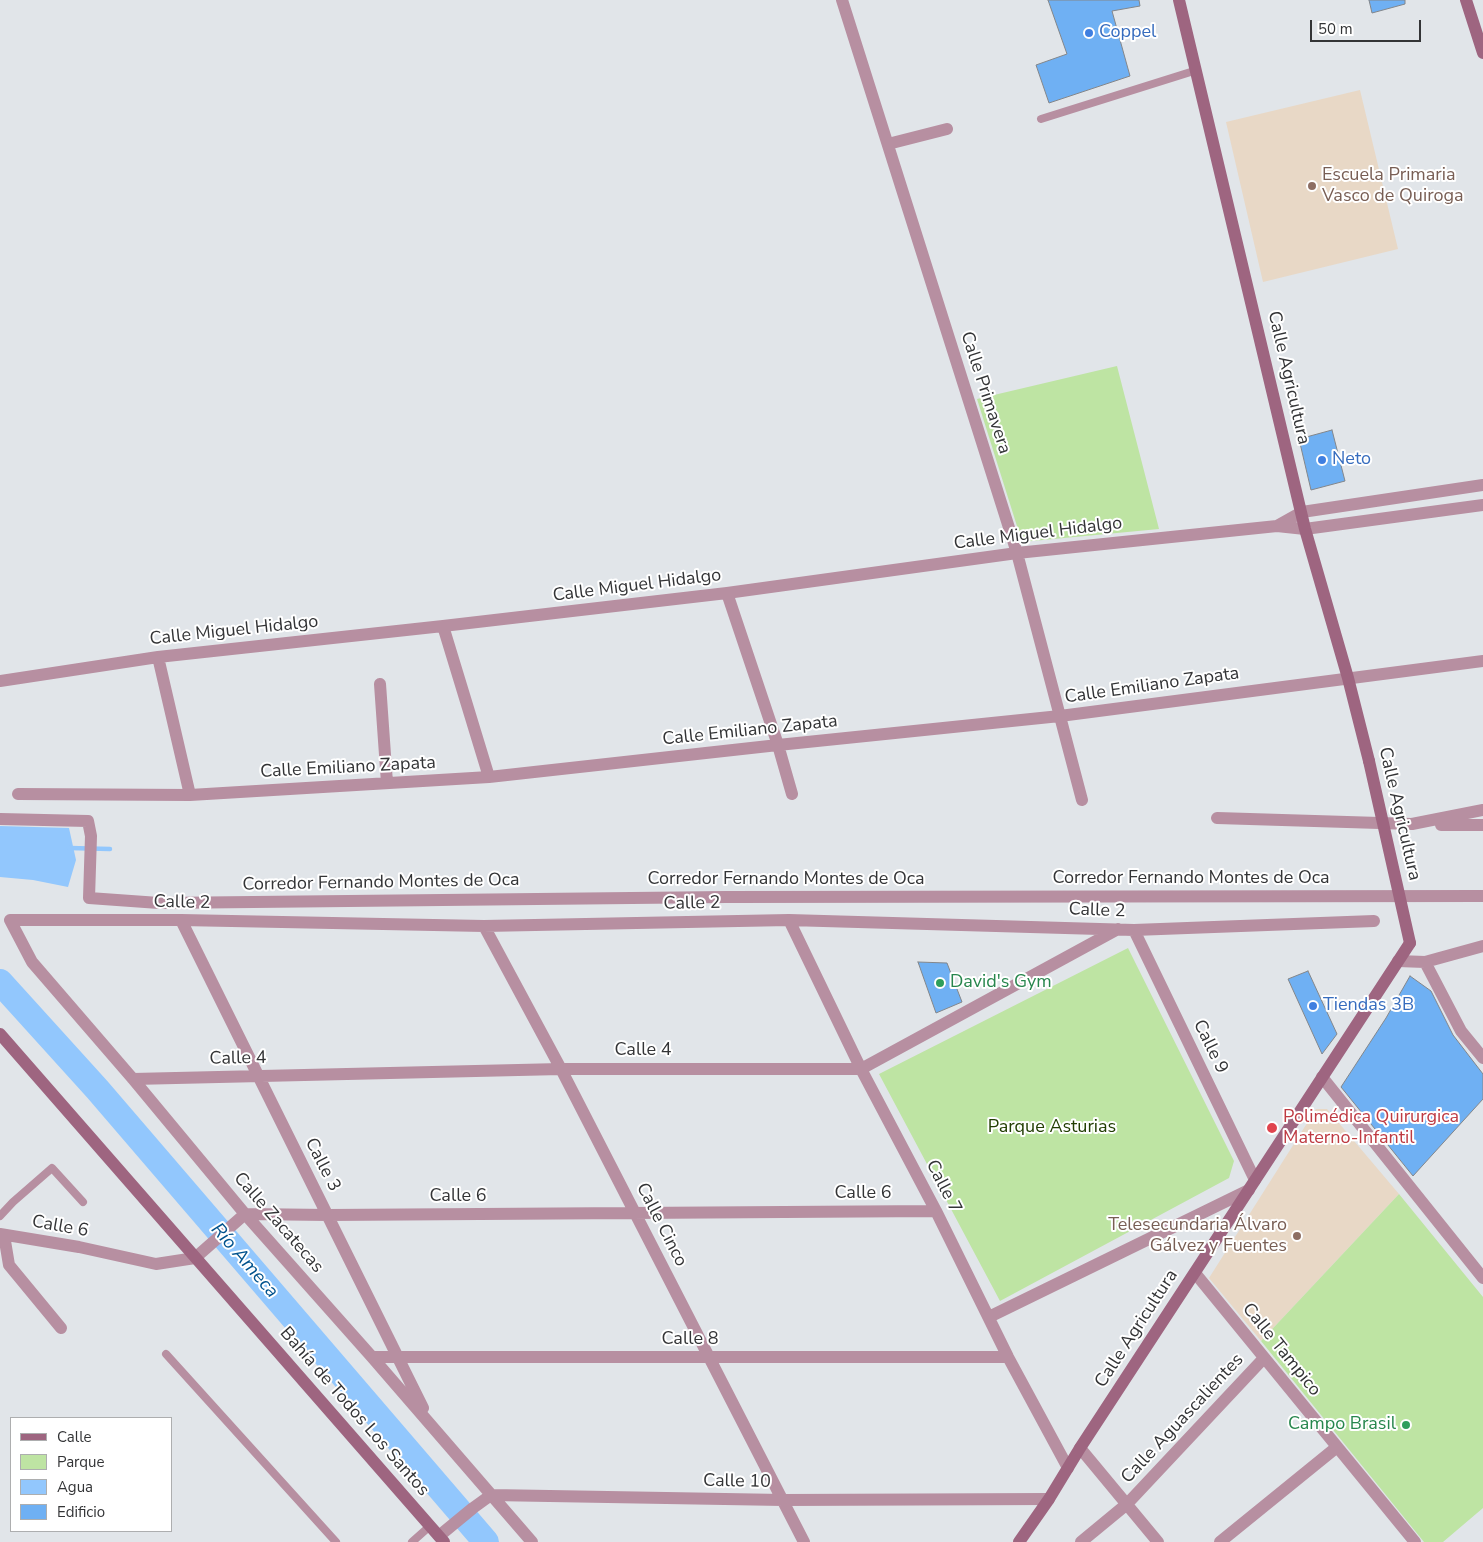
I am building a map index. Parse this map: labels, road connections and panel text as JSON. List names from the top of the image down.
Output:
{
  "streets": {
    "street": [
      "Calle Agricultura",
      "Calle Primavera",
      "Calle Miguel Hidalgo",
      "Calle Emiliano Zapata",
      "Corredor Fernando Montes de Oca",
      "Calle 2",
      "Calle 9",
      "Calle 4",
      "Calle 3",
      "Calle 7",
      "Calle 6",
      "Calle Zacatecas",
      "Calle Cinco",
      "Calle 8",
      "Calle Tampico",
      "Bahía de Todos Los Santos",
      "Calle Aguascalientes",
      "Calle 10"
    ]
  },
  "crossings": [
    ["Calle Agricultura", "Calle Miguel Hidalgo"],
    ["Calle Agricultura", "Calle Emiliano Zapata"],
    ["Calle Agricultura", "Calle 9"],
    ["Calle Agricultura", "Calle 7"],
    ["Calle Agricultura", "Calle Tampico"],
    ["Calle Agricultura", "Calle 10"],
    ["Calle Primavera", "Calle Miguel Hidalgo"],
    ["Calle Primavera", "Calle Emiliano Zapata"],
    ["Calle 2", "Calle 9"],
    ["Calle 2", "Calle 4"],
    ["Calle 2", "Calle 3"],
    ["Calle 2", "Calle 7"],
    ["Calle 2", "Calle Zacatecas"],
    ["Calle 2", "Calle Cinco"],
    ["Calle 4", "Calle 3"],
    ["Calle 4", "Calle 7"],
    ["Calle 4", "Calle Zacatecas"],
    ["Calle 4", "Calle Cinco"],
    ["Calle 3", "Calle 6"],
    ["Calle 3", "Calle Zacatecas"],
    ["Calle 3", "Calle 8"],
    ["Calle 7", "Calle 6"],
    ["Calle 7", "Calle 8"],
    ["Calle 6", "Calle Zacatecas"],
    ["Calle 6", "Calle Cinco"],
    ["Calle 6", "Bahía de Todos Los Santos"],
    ["Calle Zacatecas", "Calle 8"],
    ["Calle Zacatecas", "Calle 10"],
    ["Calle Cinco", "Calle 8"],
    ["Calle Cinco", "Calle 10"],
    ["Calle Tampico", "Calle Aguascalientes"]
  ],
  "water": ["Río Ameca"],
  "parks": ["Parque Asturias"],
  "places": [
    "Coppel",
    "Escuela Primaria Vasco de Quiroga",
    "Neto",
    "David's Gym",
    "Tiendas 3B",
    "Polimédica Quirurgica Materno-Infantil",
    "Telesecundaria Álvaro Gálvez y Fuentes",
    "Campo Brasil"
  ],
  "legend": [
    "Calle",
    "Parque",
    "Agua",
    "Edificio"
  ],
  "scale_bar": "50 m"
}
